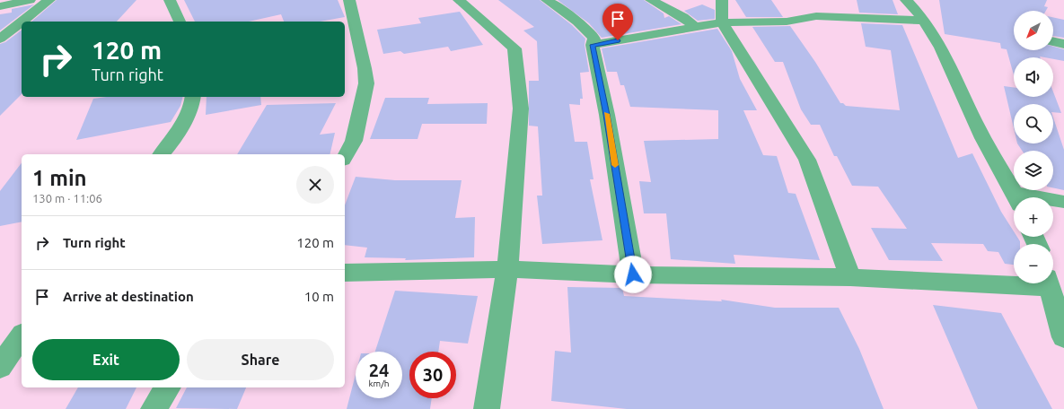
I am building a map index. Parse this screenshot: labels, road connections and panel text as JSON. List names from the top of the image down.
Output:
{
  "north": "bottom left",
  "page": {
    "map_buttons": ["+", "−"],
    "turn": ["120 m", "Turn right"],
    "heading": ["1 min", "130 m · 11:06"],
    "list": [
      {
        "name": "Turn right",
        "value": "120 m"
      },
      {
        "name": "Arrive at destination",
        "value": "10 m"
      }
    ],
    "buttons": ["Exit", "Share"],
    "speed": "24 km/h",
    "limit": "30"
  }
}
